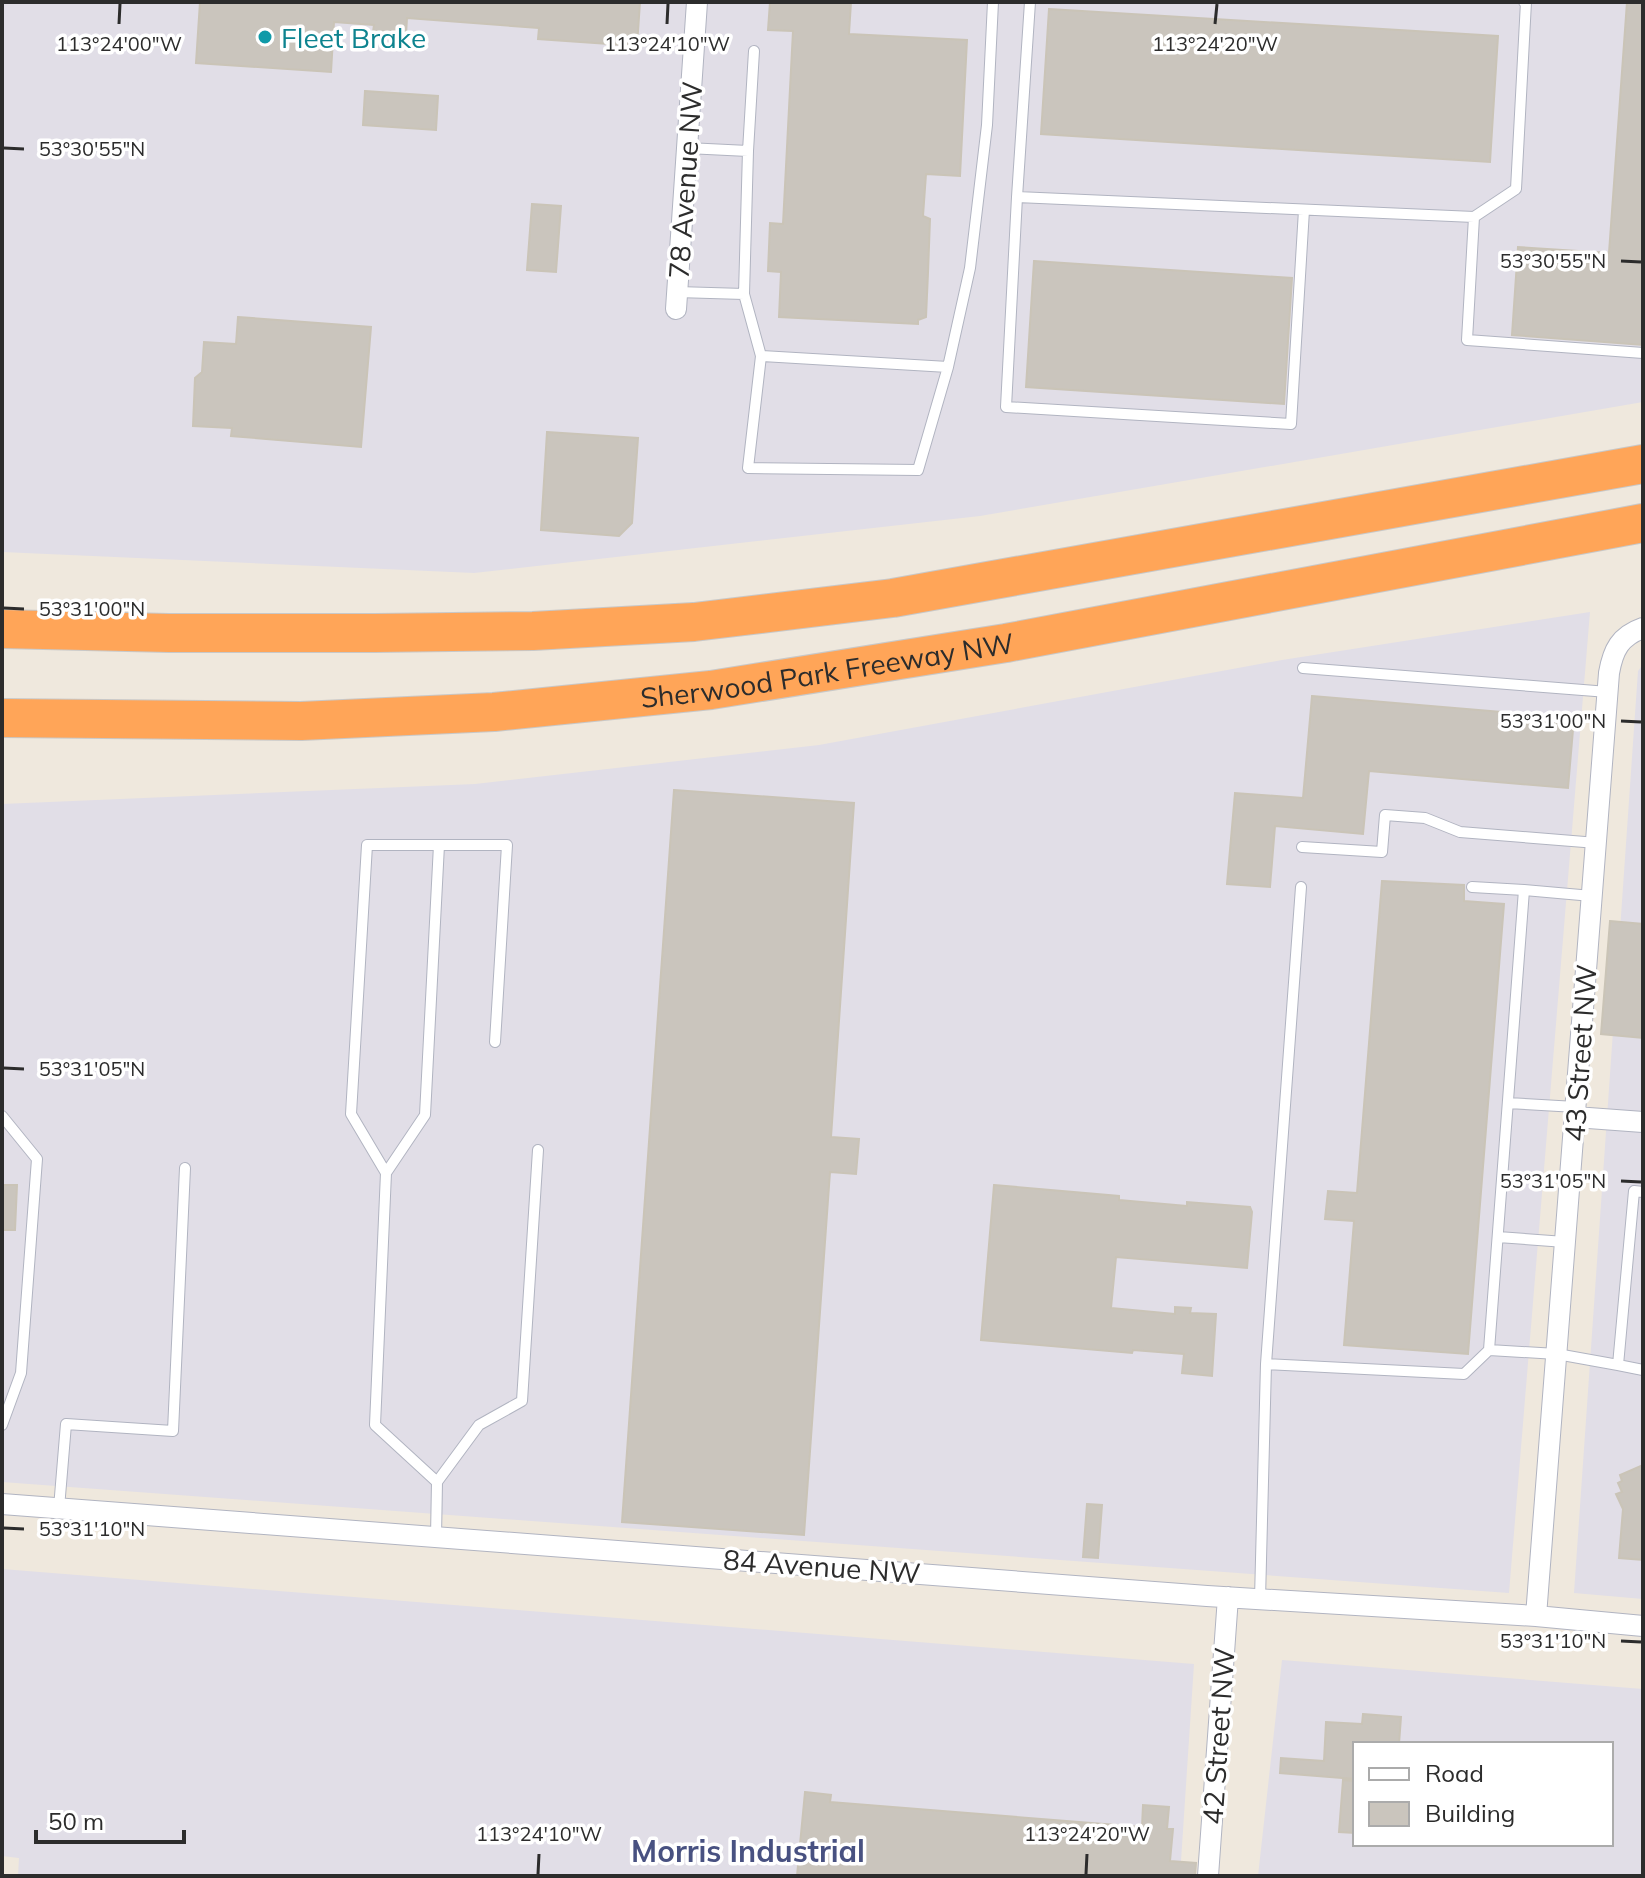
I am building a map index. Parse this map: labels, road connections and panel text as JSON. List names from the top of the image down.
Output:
{
  "streets": {
    "highway": ["Sherwood Park Freeway NW"],
    "street": [
      "78 Avenue NW",
      "43 Street NW",
      "84 Avenue NW",
      "42 Street NW"
    ]
  },
  "crossings": [
    ["43 Street NW", "84 Avenue NW"],
    ["84 Avenue NW", "42 Street NW"]
  ],
  "districts": ["Morris Industrial"],
  "places": ["Fleet Brake"],
  "legend": ["Road", "Building"],
  "scale_bar": "50 m",
  "coordinates": [
    "113°24'00\"W",
    "113°24'10\"W",
    "113°24'20\"W",
    "53°30'55\"N",
    "53°31'00\"N",
    "53°31'05\"N",
    "53°31'10\"N"
  ]
}
